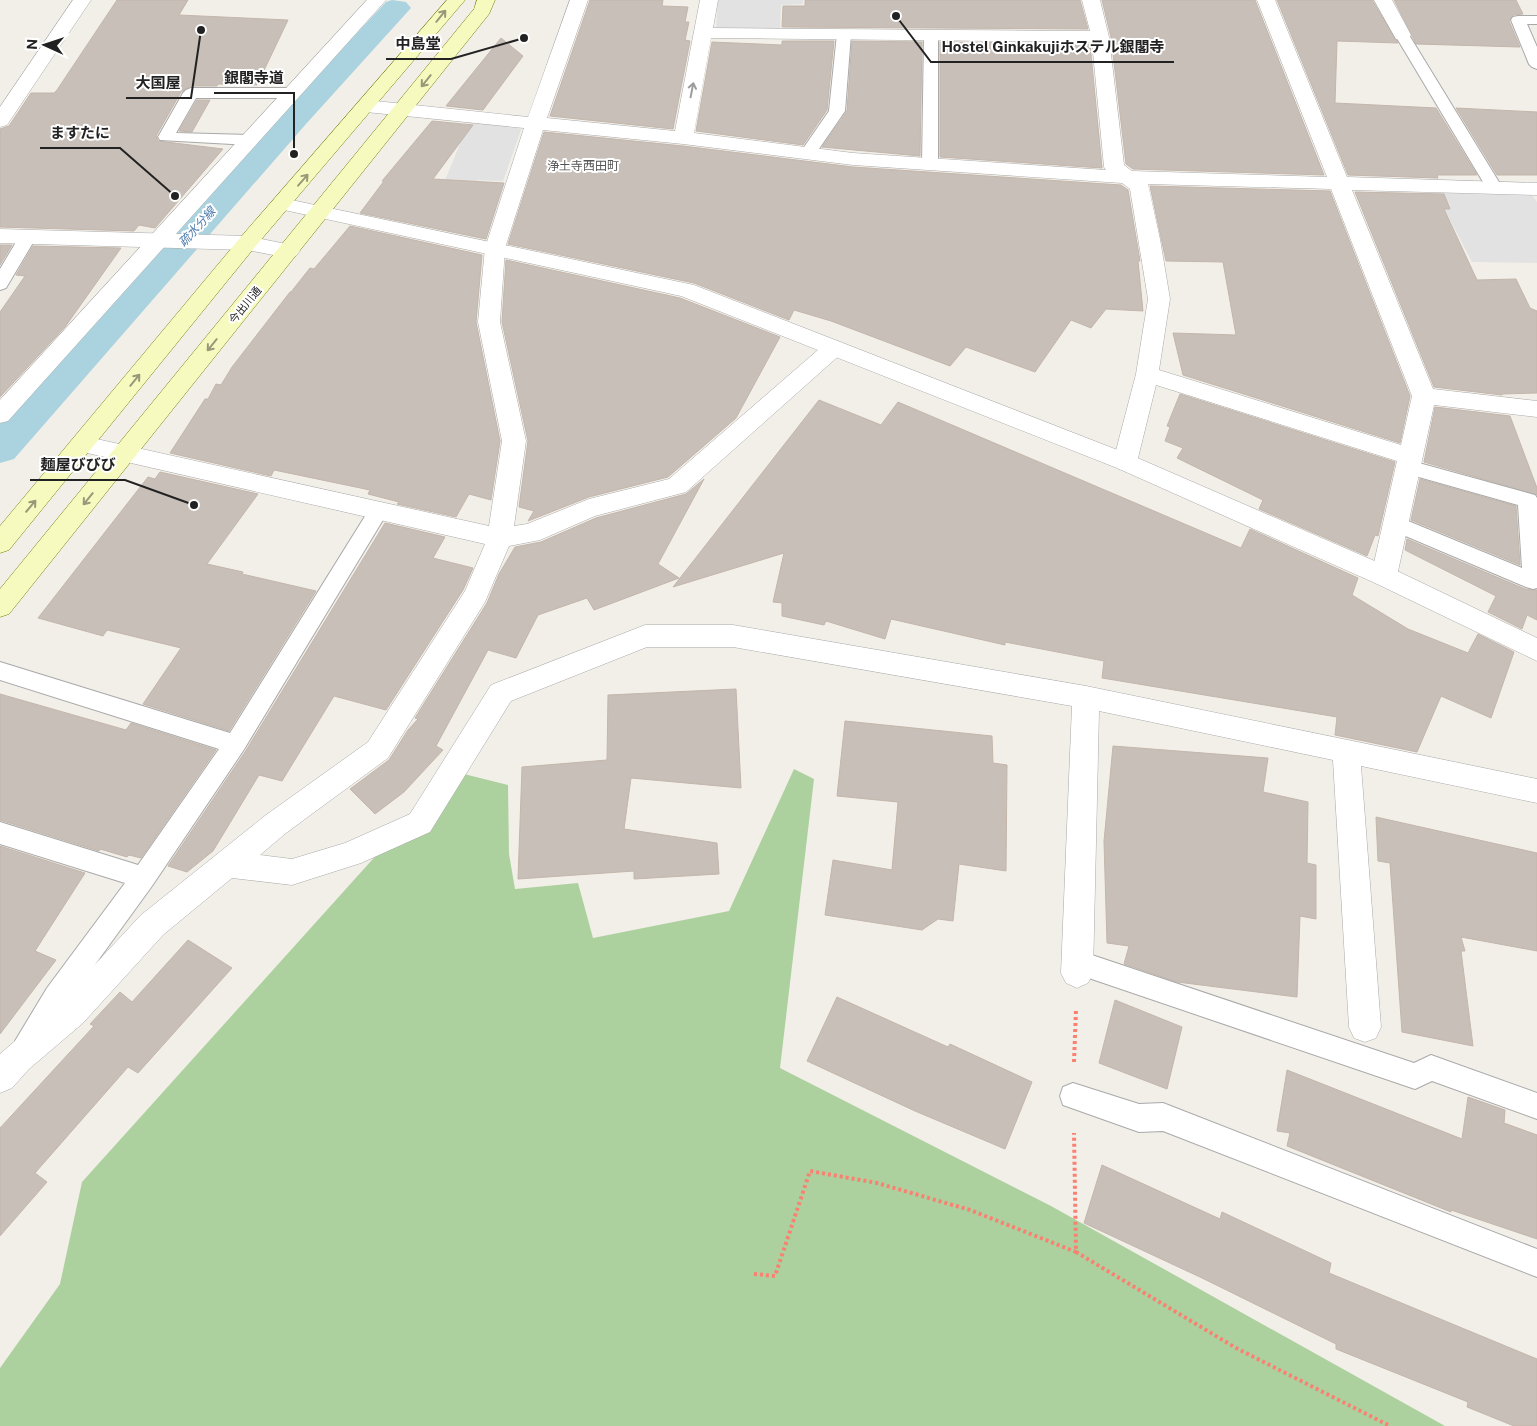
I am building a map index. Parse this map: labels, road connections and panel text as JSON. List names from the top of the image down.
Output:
{
  "streets": {
    "main road": ["今出川通"]
  },
  "districts": ["浄土寺西田町"],
  "water": ["疏水分線"],
  "places": [
    "Hostel Ginkakujiホステル銀閣寺",
    "大国屋",
    "中島堂",
    "銀閣寺道",
    "ますたに",
    "麺屋びびび"
  ],
  "north": "left"
}
